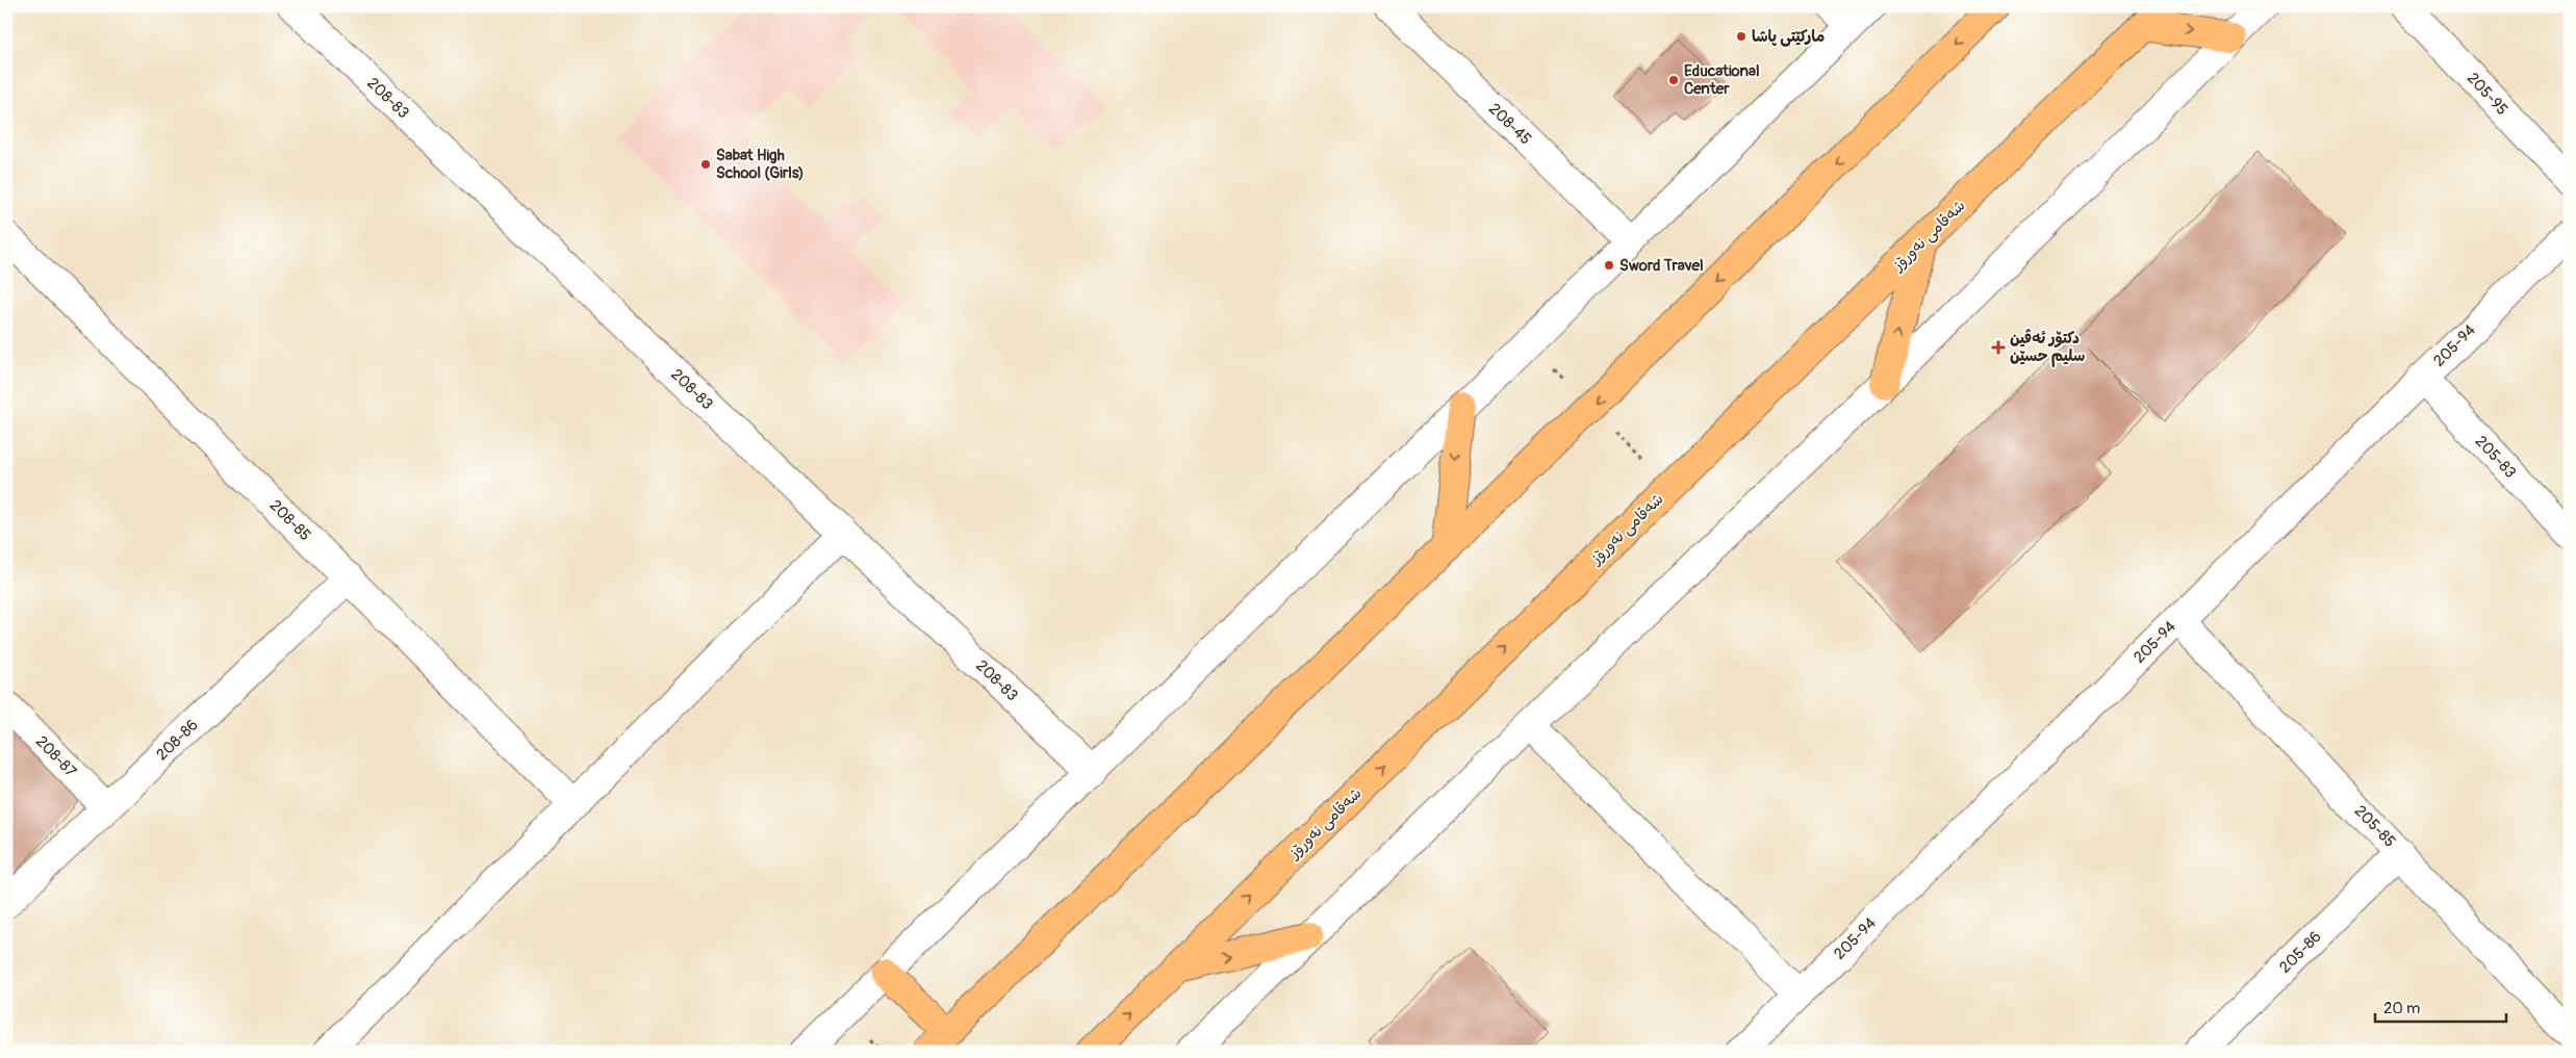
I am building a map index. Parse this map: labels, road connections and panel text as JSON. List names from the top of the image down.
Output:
{
  "streets": {
    "main road": ["شەقامی نەورۆز"],
    "street": [
      "205-95",
      "208-83",
      "208-45",
      "205-94",
      "205-83",
      "208-85",
      "208-86",
      "208-87",
      "205-85",
      "205-86"
    ]
  },
  "crossings": [
    ["205-94", "205-83"],
    ["205-94", "205-85"],
    ["208-85", "208-86"],
    ["208-86", "208-87"],
    ["205-85", "205-86"]
  ],
  "places": {
    "other": [
      "مارکێتی پاشا",
      "Educational Center",
      "Sabat High School (Girls)",
      "Sword Travel"
    ],
    "health": ["دکتۆر ئەڤین سلیم حسێن"]
  },
  "scale_bar": "20 m"
}
